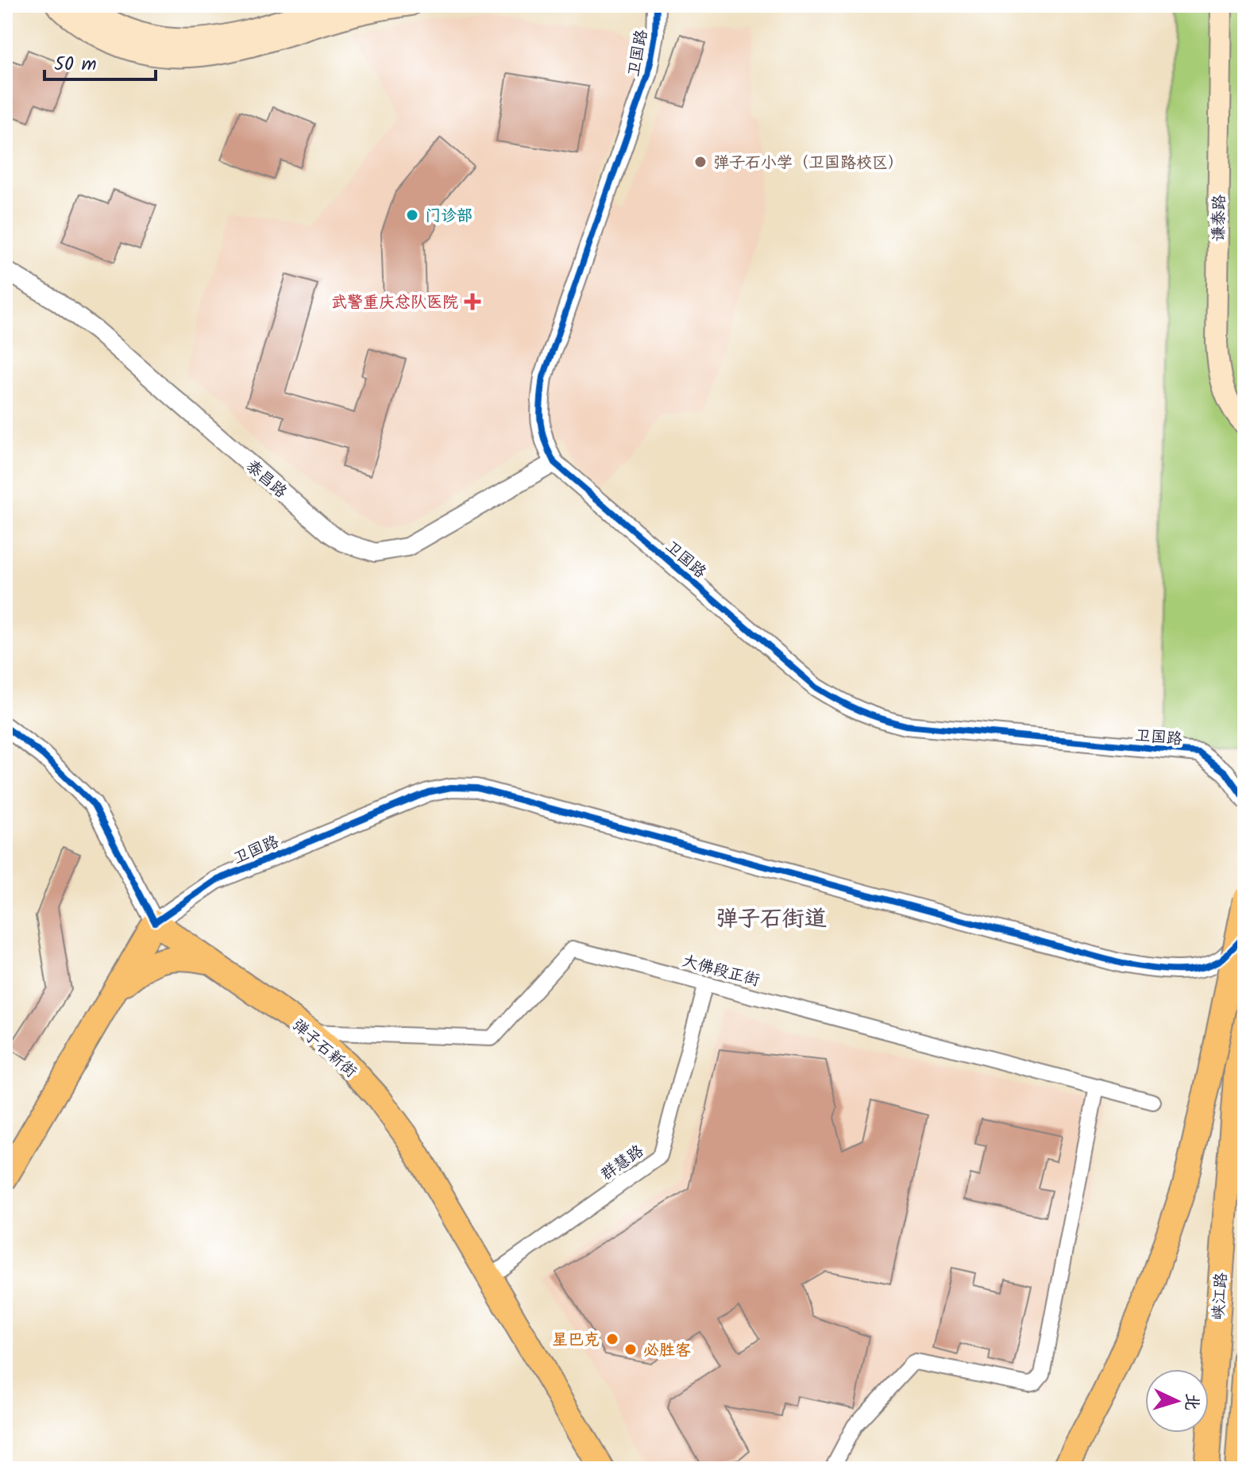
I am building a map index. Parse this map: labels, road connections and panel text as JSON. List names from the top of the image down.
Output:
{
  "streets": {
    "main road": ["谦泰路", "弹子石新街", "峡江路"],
    "street": [
      "卫国路",
      "泰昌路",
      "大佛段正街",
      "群慧路"
    ]
  },
  "crossings": [
    ["卫国路", "泰昌路"],
    ["卫国路", "弹子石新街"],
    ["大佛段正街", "弹子石新街"],
    ["大佛段正街", "群慧路"],
    ["弹子石新街", "群慧路"]
  ],
  "districts": ["弹子石街道"],
  "places": {
    "other": [
      "弹子石小学（卫国路校区）",
      "门诊部",
      "星巴克",
      "必胜客"
    ],
    "health": ["武警重庆总队医院"]
  },
  "scale_bar": "50 m",
  "north": "right"
}
